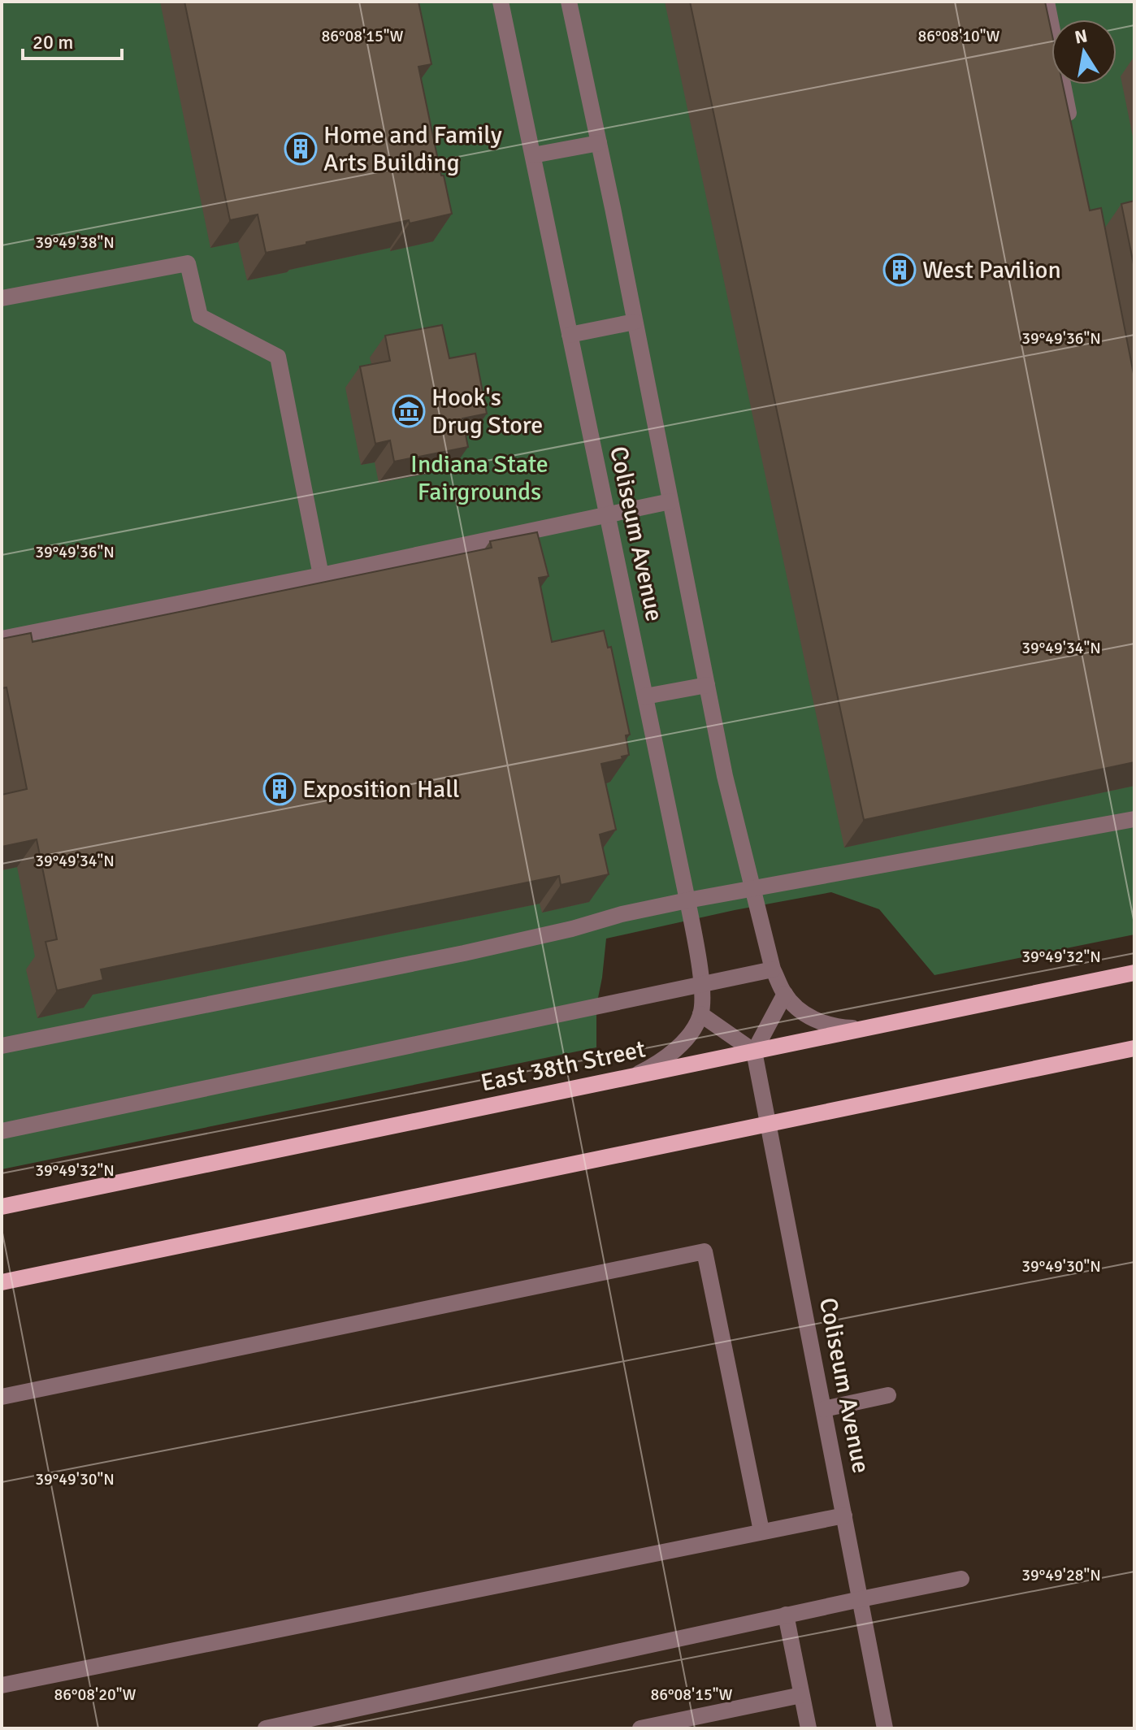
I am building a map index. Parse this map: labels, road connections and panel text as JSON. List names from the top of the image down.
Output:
{
  "streets": {
    "main road": ["East 38th Street"],
    "street": ["Coliseum Avenue"]
  },
  "crossings": [
    ["Coliseum Avenue", "East 38th Street"]
  ],
  "parks": ["Indiana State Fairgrounds"],
  "places": {
    "building": ["Home and Family Arts Building", "West Pavilion", "Exposition Hall"],
    "museum": ["Hook's Drug Store"]
  },
  "scale_bar": "20 m",
  "north": "top",
  "coordinates": [
    "86°08'15\"W",
    "86°08'10\"W",
    "39°49'38\"N",
    "39°49'36\"N",
    "39°49'34\"N",
    "39°49'32\"N",
    "39°49'30\"N",
    "39°49'28\"N",
    "86°08'20\"W"
  ]
}
